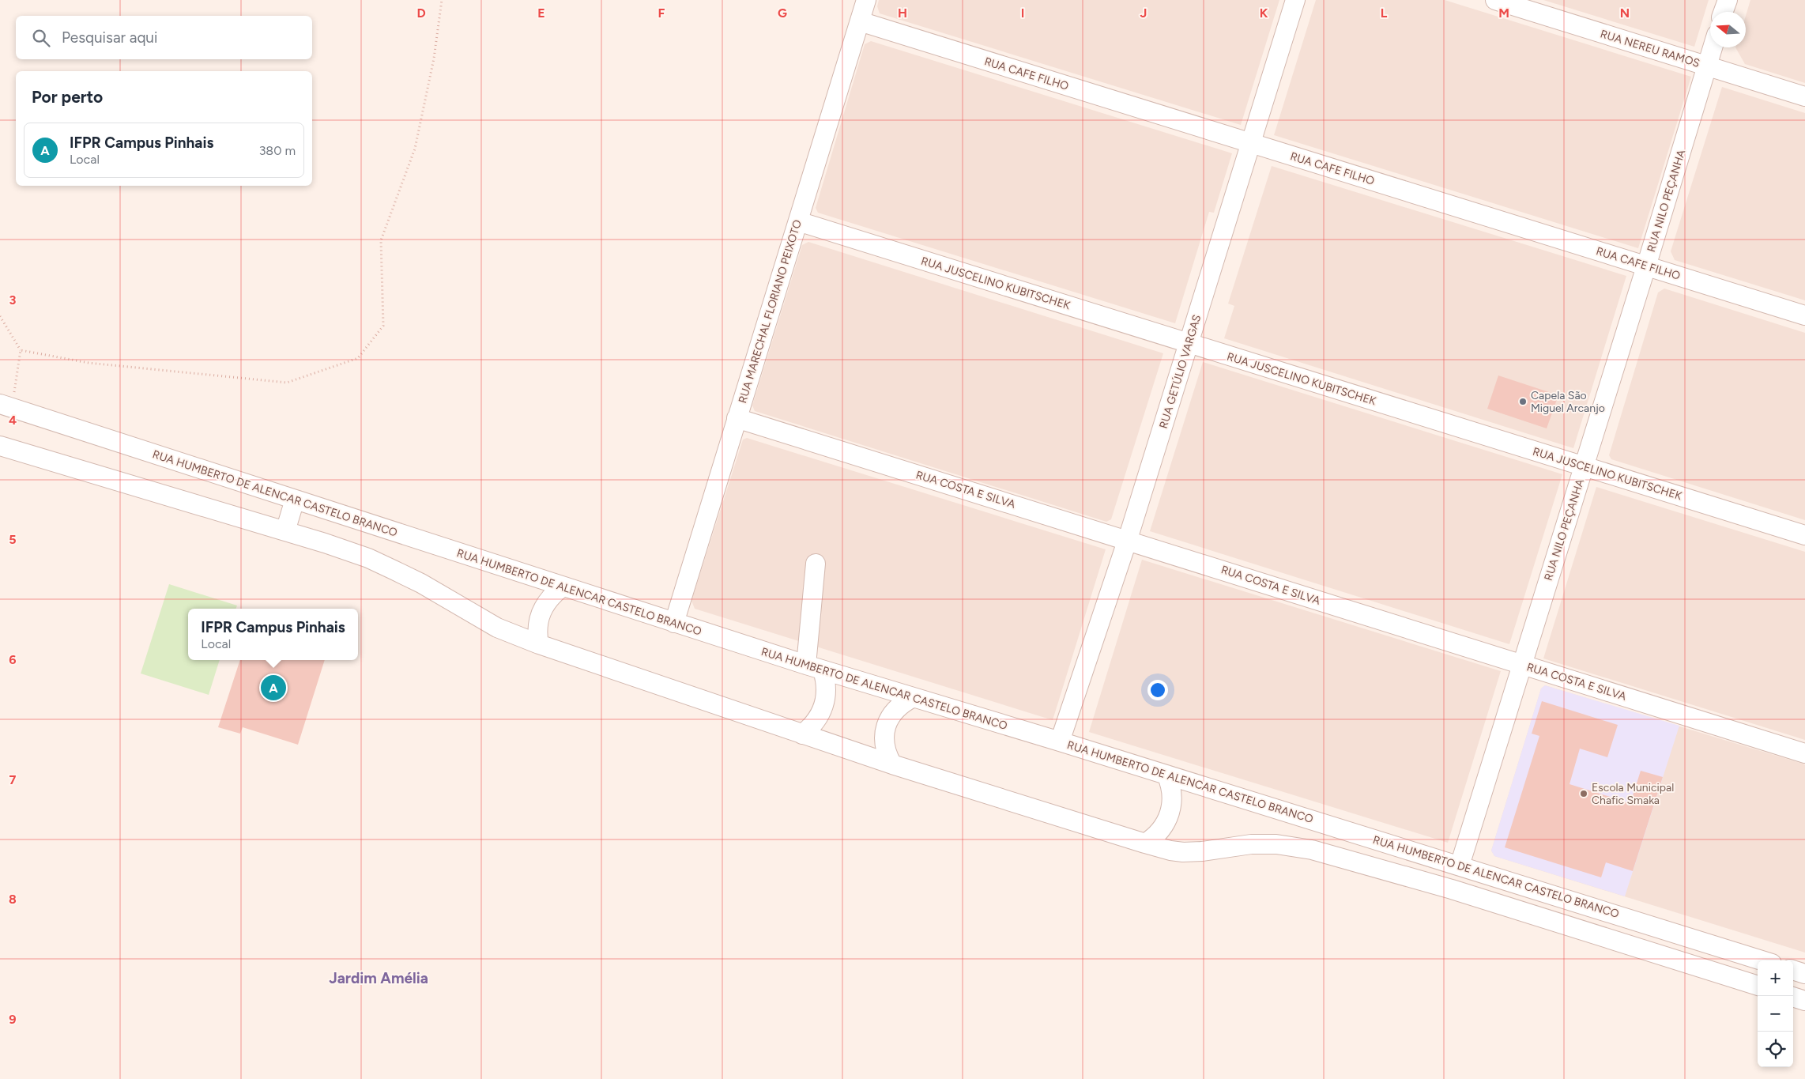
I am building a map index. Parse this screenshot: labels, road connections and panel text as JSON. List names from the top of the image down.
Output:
{
  "streets": {
    "street": [
      "RUA NEREU RAMOS",
      "RUA CAFE FILHO",
      "RUA NILO PEÇANHA",
      "RUA JUSCELINO KUBITSCHEK",
      "RUA MARECHAL FLORIANO PEIXOTO",
      "RUA GETÚLIO VARGAS",
      "RUA COSTA E SILVA",
      "RUA HUMBERTO DE ALENCAR CASTELO BRANCO"
    ]
  },
  "crossings": [
    ["RUA NEREU RAMOS", "RUA NILO PEÇANHA"],
    ["RUA CAFE FILHO", "RUA NILO PEÇANHA"],
    ["RUA CAFE FILHO", "RUA MARECHAL FLORIANO PEIXOTO"],
    ["RUA CAFE FILHO", "RUA GETÚLIO VARGAS"],
    ["RUA NILO PEÇANHA", "RUA JUSCELINO KUBITSCHEK"],
    ["RUA NILO PEÇANHA", "RUA COSTA E SILVA"],
    ["RUA NILO PEÇANHA", "RUA HUMBERTO DE ALENCAR CASTELO BRANCO"],
    ["RUA JUSCELINO KUBITSCHEK", "RUA MARECHAL FLORIANO PEIXOTO"],
    ["RUA JUSCELINO KUBITSCHEK", "RUA GETÚLIO VARGAS"],
    ["RUA MARECHAL FLORIANO PEIXOTO", "RUA COSTA E SILVA"],
    ["RUA MARECHAL FLORIANO PEIXOTO", "RUA HUMBERTO DE ALENCAR CASTELO BRANCO"],
    ["RUA GETÚLIO VARGAS", "RUA COSTA E SILVA"],
    ["RUA GETÚLIO VARGAS", "RUA HUMBERTO DE ALENCAR CASTELO BRANCO"]
  ],
  "districts": ["Jardim Amélia"],
  "places": ["Capela São Miguel Arcanjo", "Escola Municipal Chafic Smaka"],
  "north": "left",
  "page": {
    "search": "Pesquisar aqui",
    "heading": "Por perto",
    "list": [
      {
        "mark": "A",
        "name": "IFPR Campus Pinhais",
        "note": "Local",
        "value": "380 m"
      }
    ],
    "popup": ["IFPR Campus Pinhais", "Local"],
    "pins": "A",
    "map_buttons": ["+", "−"]
  },
  "grid": {
    "columns": [
      "D",
      "E",
      "F",
      "G",
      "H",
      "I",
      "J",
      "K",
      "L",
      "M",
      "N"
    ],
    "rows": [
      "3",
      "4",
      "5",
      "6",
      "7",
      "8",
      "9"
    ]
  }
}
